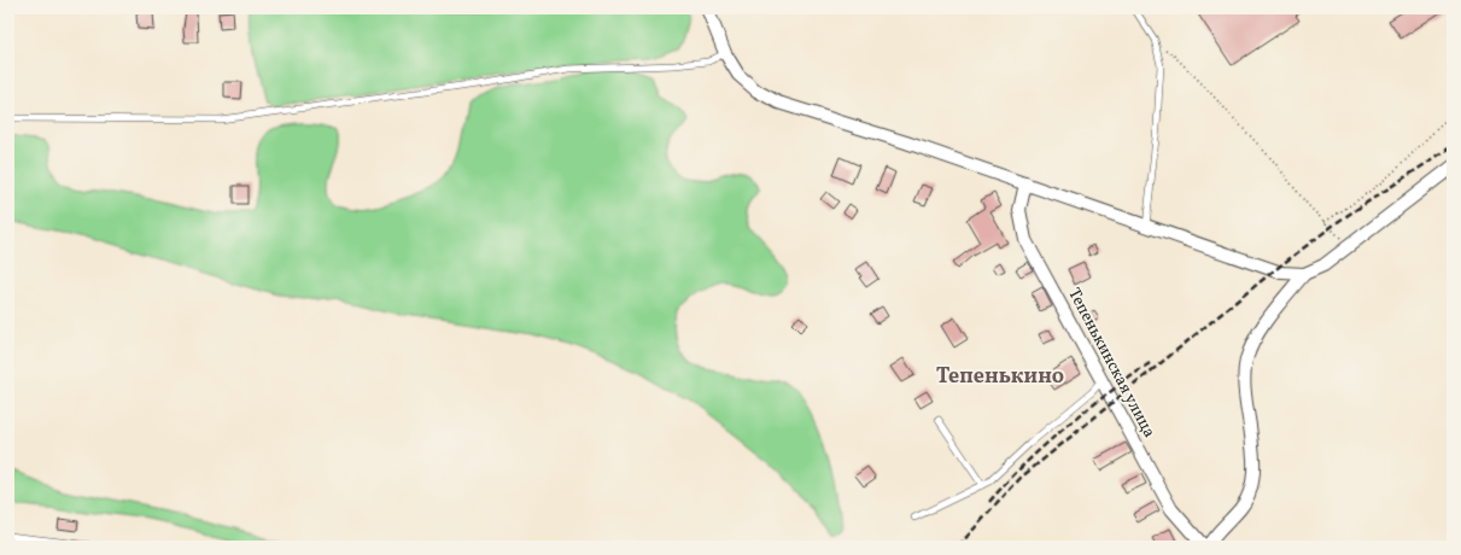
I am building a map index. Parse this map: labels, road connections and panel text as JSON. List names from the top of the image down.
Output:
{
  "streets": {
    "street": ["Тепенькинская улица"]
  },
  "districts": ["Тепенькино"]
}
